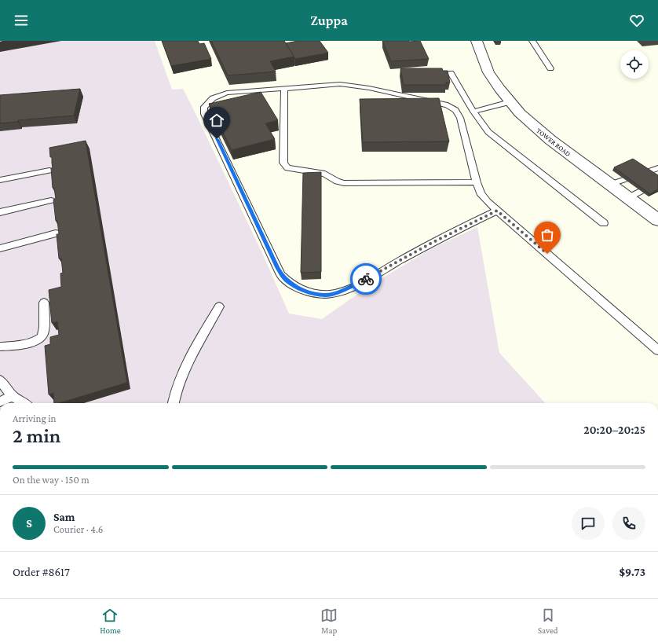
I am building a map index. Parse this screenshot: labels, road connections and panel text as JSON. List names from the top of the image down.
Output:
{
  "streets": {
    "street": ["TOWER ROAD"]
  },
  "page": {
    "header": "Zuppa",
    "heading": ["2 min", "Arriving in", "20:20–20:25"],
    "panel": [
      "Sam",
      "Courier · 4.6",
      "Order #8617",
      "$9.73"
    ],
    "bar": "On the way · 150 m",
    "round": "S",
    "tabs": ["Home", "Map", "Saved"]
  }
}
